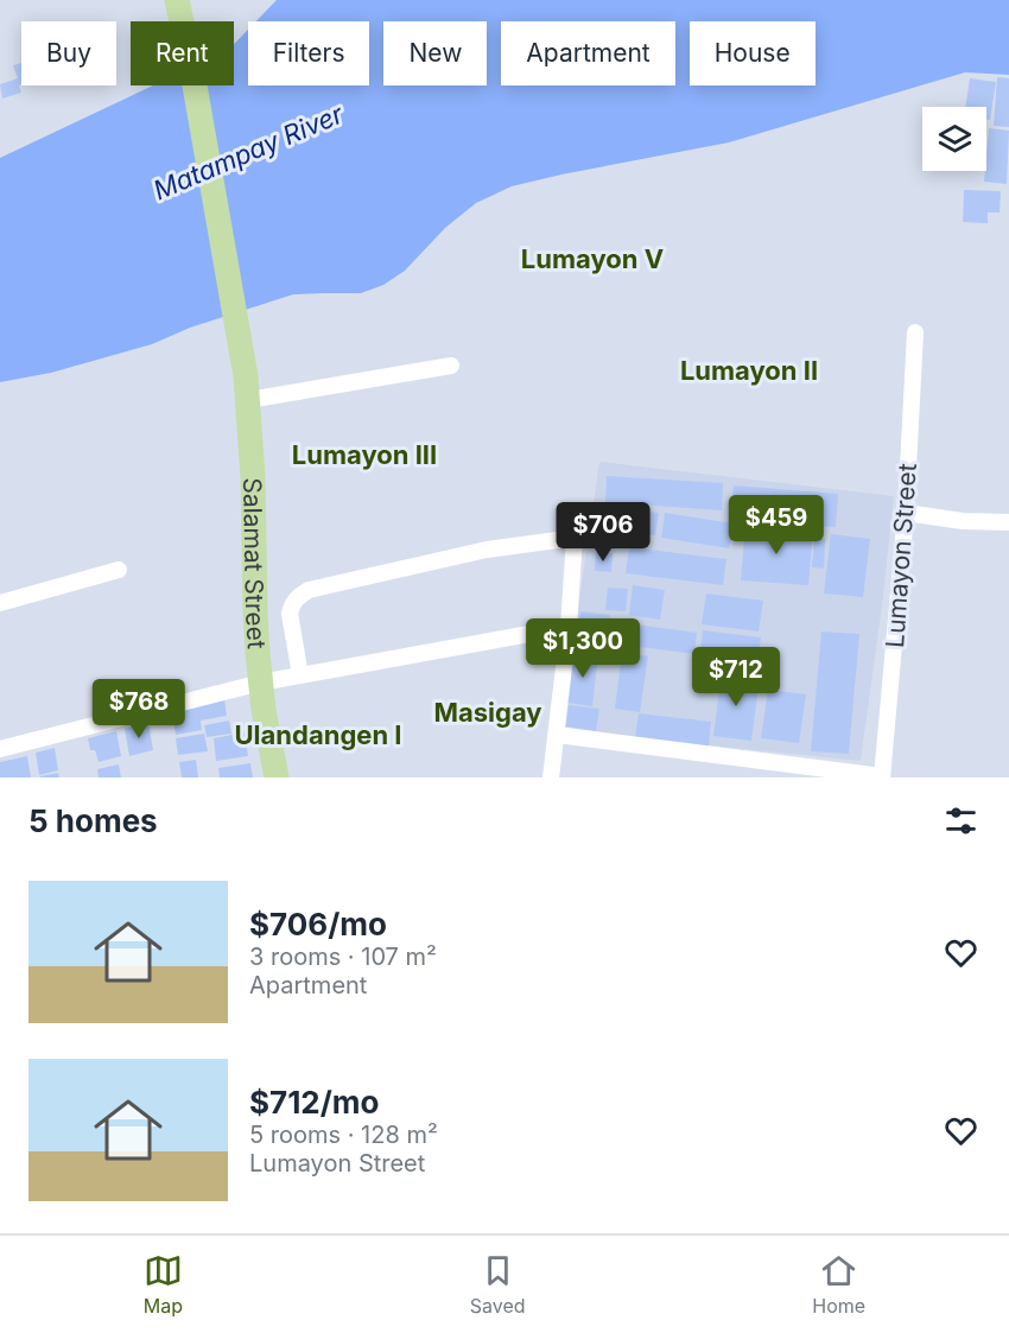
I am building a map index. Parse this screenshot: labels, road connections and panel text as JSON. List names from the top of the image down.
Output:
{
  "streets": {
    "main road": ["Salamat Street"],
    "street": ["Lumayon Street"]
  },
  "districts": [
    "Lumayon V",
    "Lumayon II",
    "Lumayon III",
    "Masigay",
    "Ulandangen I"
  ],
  "water": ["Matampay River"],
  "page": {
    "chip": [
      "Buy",
      "Rent",
      "Filters",
      "New",
      "Apartment",
      "House"
    ],
    "price": [
      "$459",
      "$706",
      "$1,300",
      "$712",
      "$768"
    ],
    "heading": "5 homes",
    "list": [
      {
        "name": "$706/mo",
        "note": "3 rooms · 107 m² · Apartment"
      },
      {
        "name": "$712/mo",
        "note": "5 rooms · 128 m² · Lumayon Street"
      }
    ],
    "tabs": ["Map", "Saved", "Home"]
  }
}
